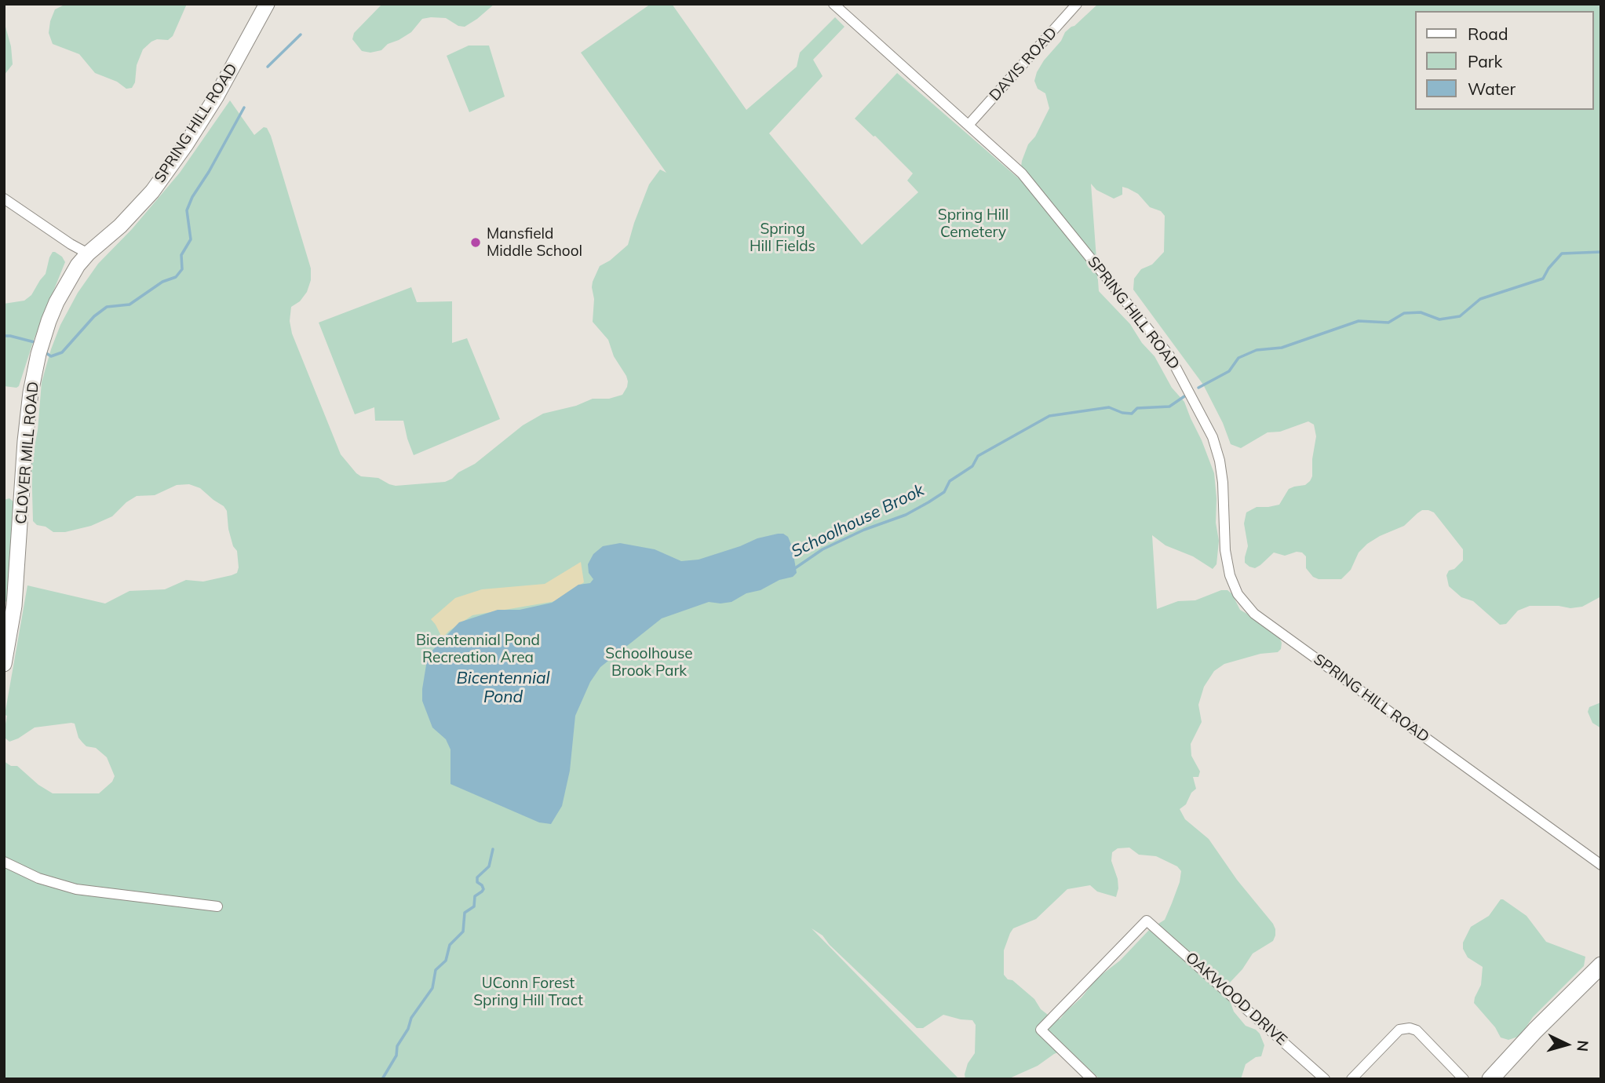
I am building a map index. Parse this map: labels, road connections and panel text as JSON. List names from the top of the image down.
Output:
{
  "streets": {
    "street": [
      "DAVIS ROAD",
      "SPRING HILL ROAD",
      "CLOVER MILL ROAD",
      "OAKWOOD DRIVE"
    ]
  },
  "crossings": [
    ["DAVIS ROAD", "SPRING HILL ROAD"],
    ["SPRING HILL ROAD", "CLOVER MILL ROAD"]
  ],
  "water": ["Schoolhouse Brook", "Bicentennial Pond"],
  "parks": [
    "Spring Hill Cemetery",
    "Spring Hill Fields",
    "Bicentennial Pond Recreation Area",
    "Schoolhouse Brook Park",
    "UConn Forest Spring Hill Tract"
  ],
  "places": ["Mansfield Middle School"],
  "legend": ["Road", "Park", "Water"],
  "north": "right"
}
